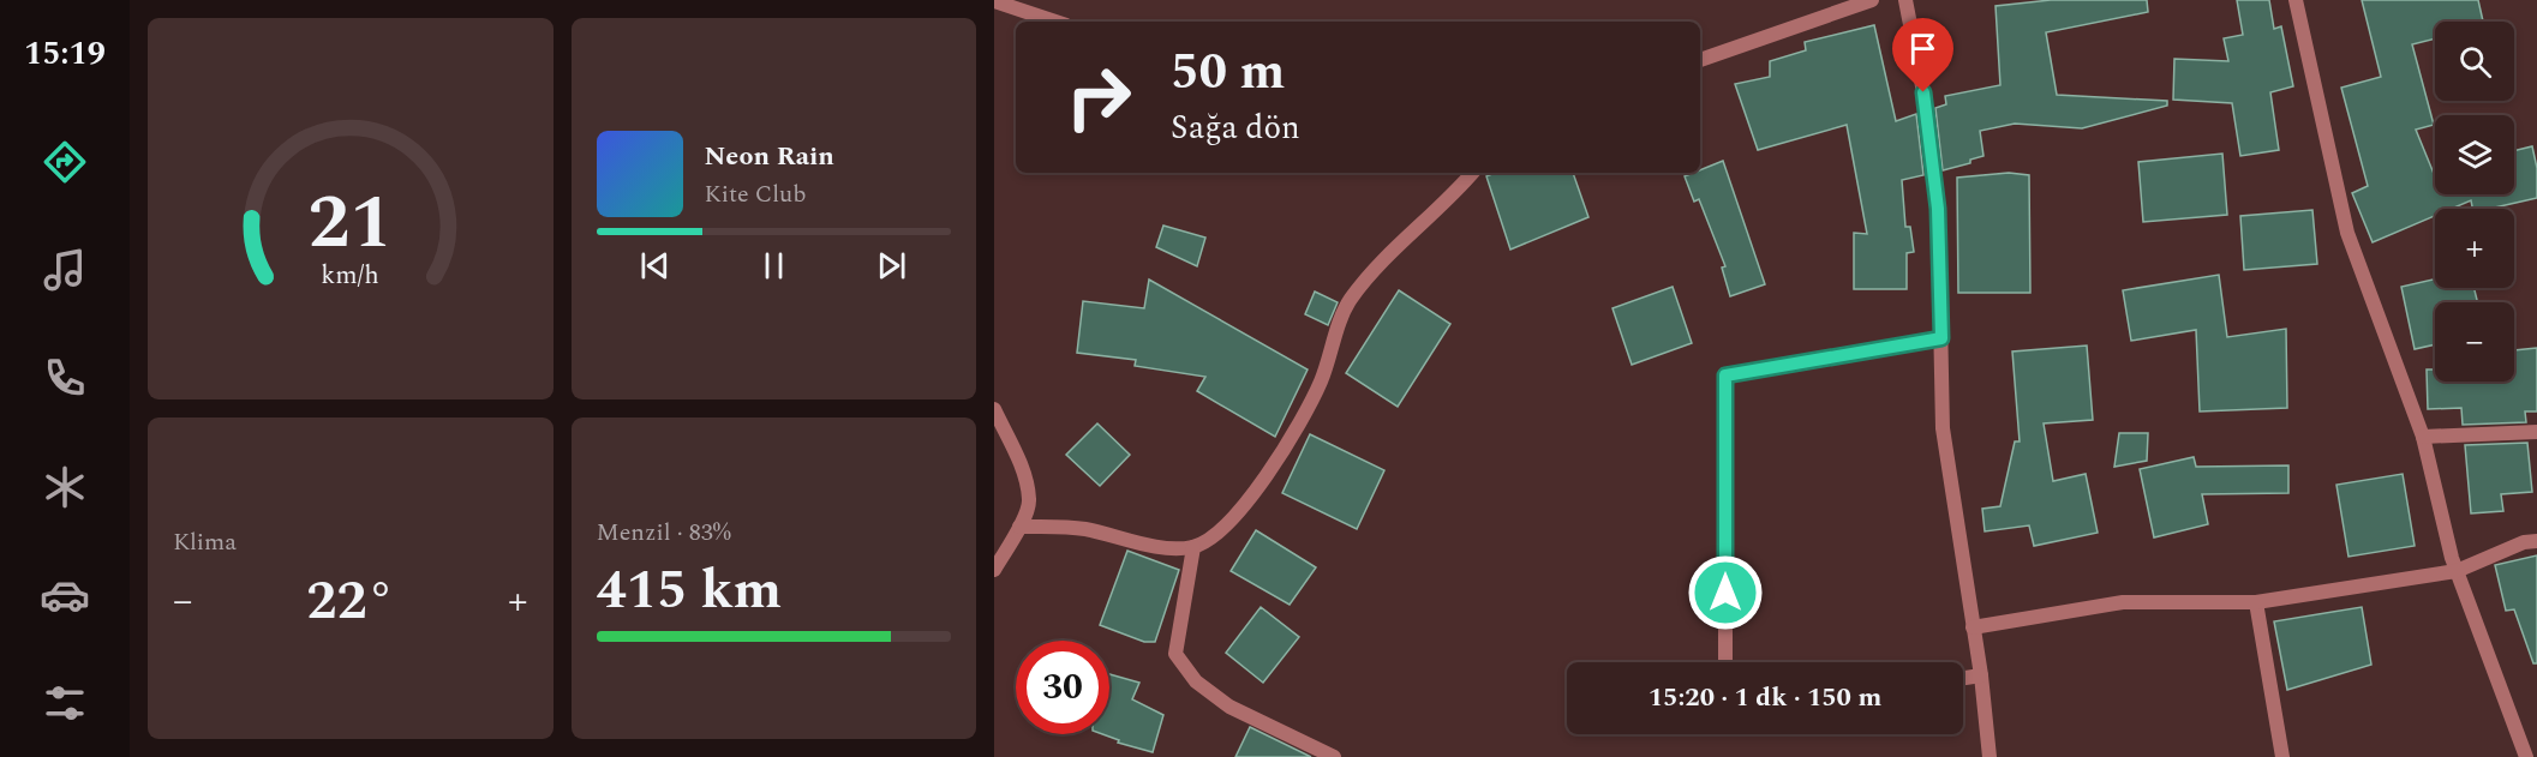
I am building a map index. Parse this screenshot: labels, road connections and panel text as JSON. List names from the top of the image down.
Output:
{
  "page": {
    "tabs": "15:19",
    "map_buttons": ["+", "−"],
    "turn": ["50 m", "Sağa dön"],
    "song": ["Neon Rain", "Kite Club"],
    "tile": [
      "Klima",
      ["Menzil · 83%", "415 km"]
    ],
    "heat": ["−", "22°", "+"],
    "limit": "30",
    "trip": "15:20 · 1 dk · 150 m",
    "gauge": ["21", "km/h"]
  }
}
